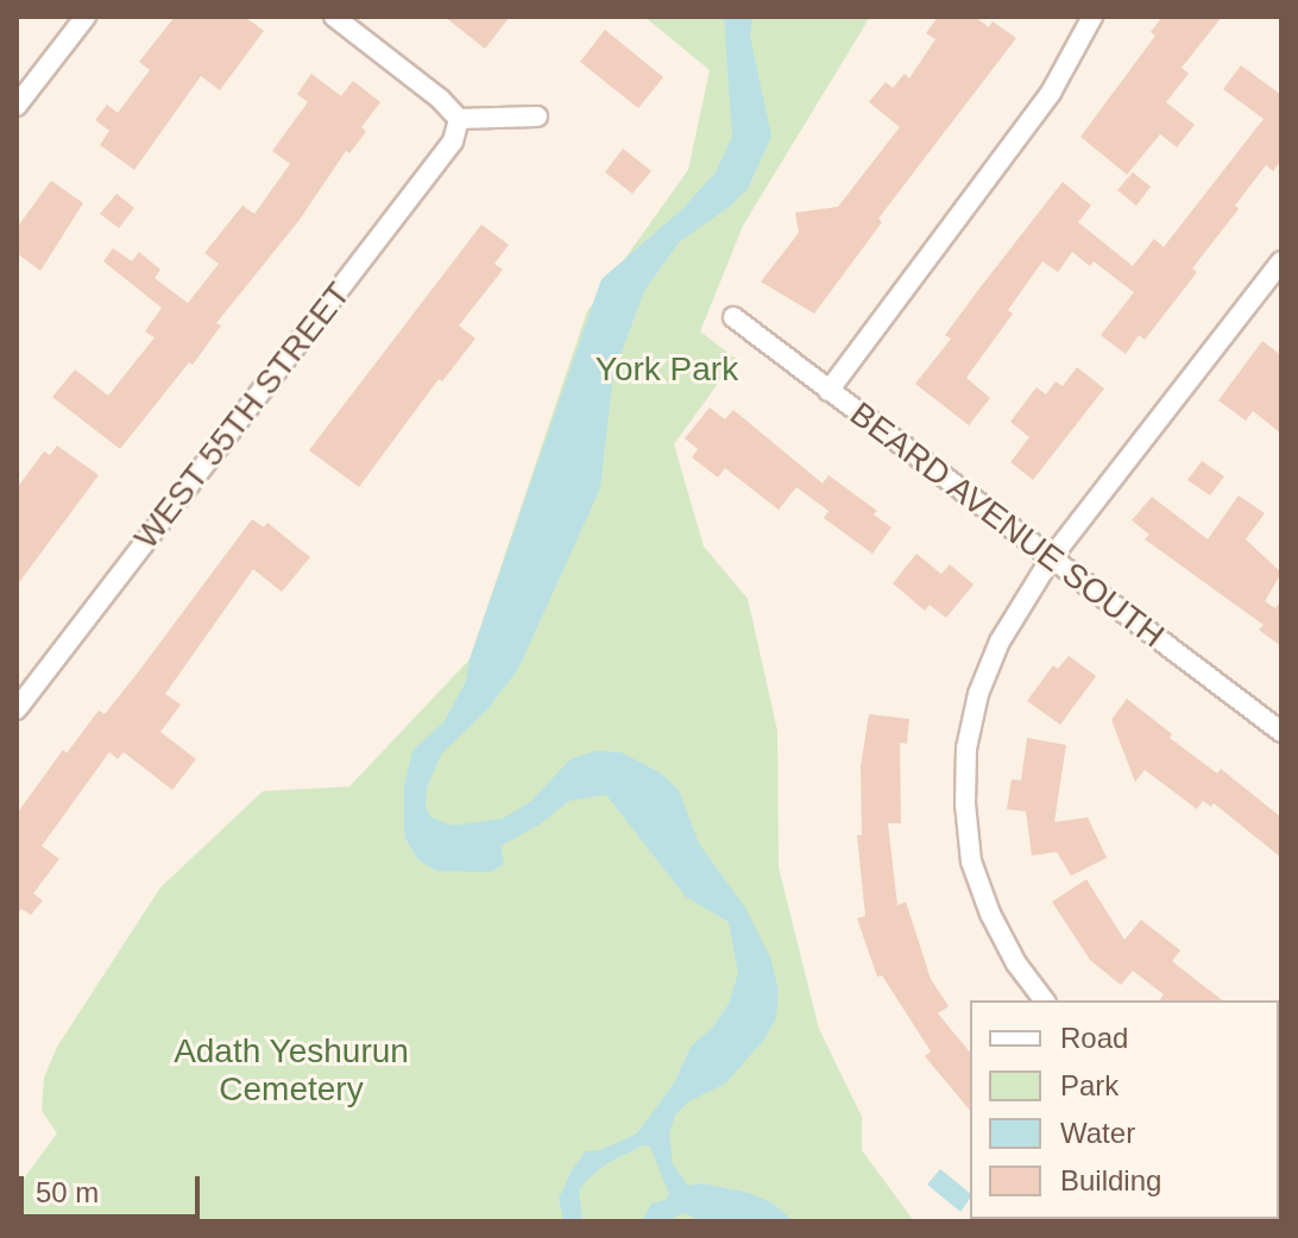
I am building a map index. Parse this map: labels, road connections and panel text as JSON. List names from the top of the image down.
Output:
{
  "streets": {
    "street": ["WEST 55TH STREET", "BEARD AVENUE SOUTH"]
  },
  "parks": ["York Park", "Adath Yeshurun Cemetery"],
  "legend": [
    "Road",
    "Park",
    "Water",
    "Building"
  ],
  "scale_bar": "50 m"
}
